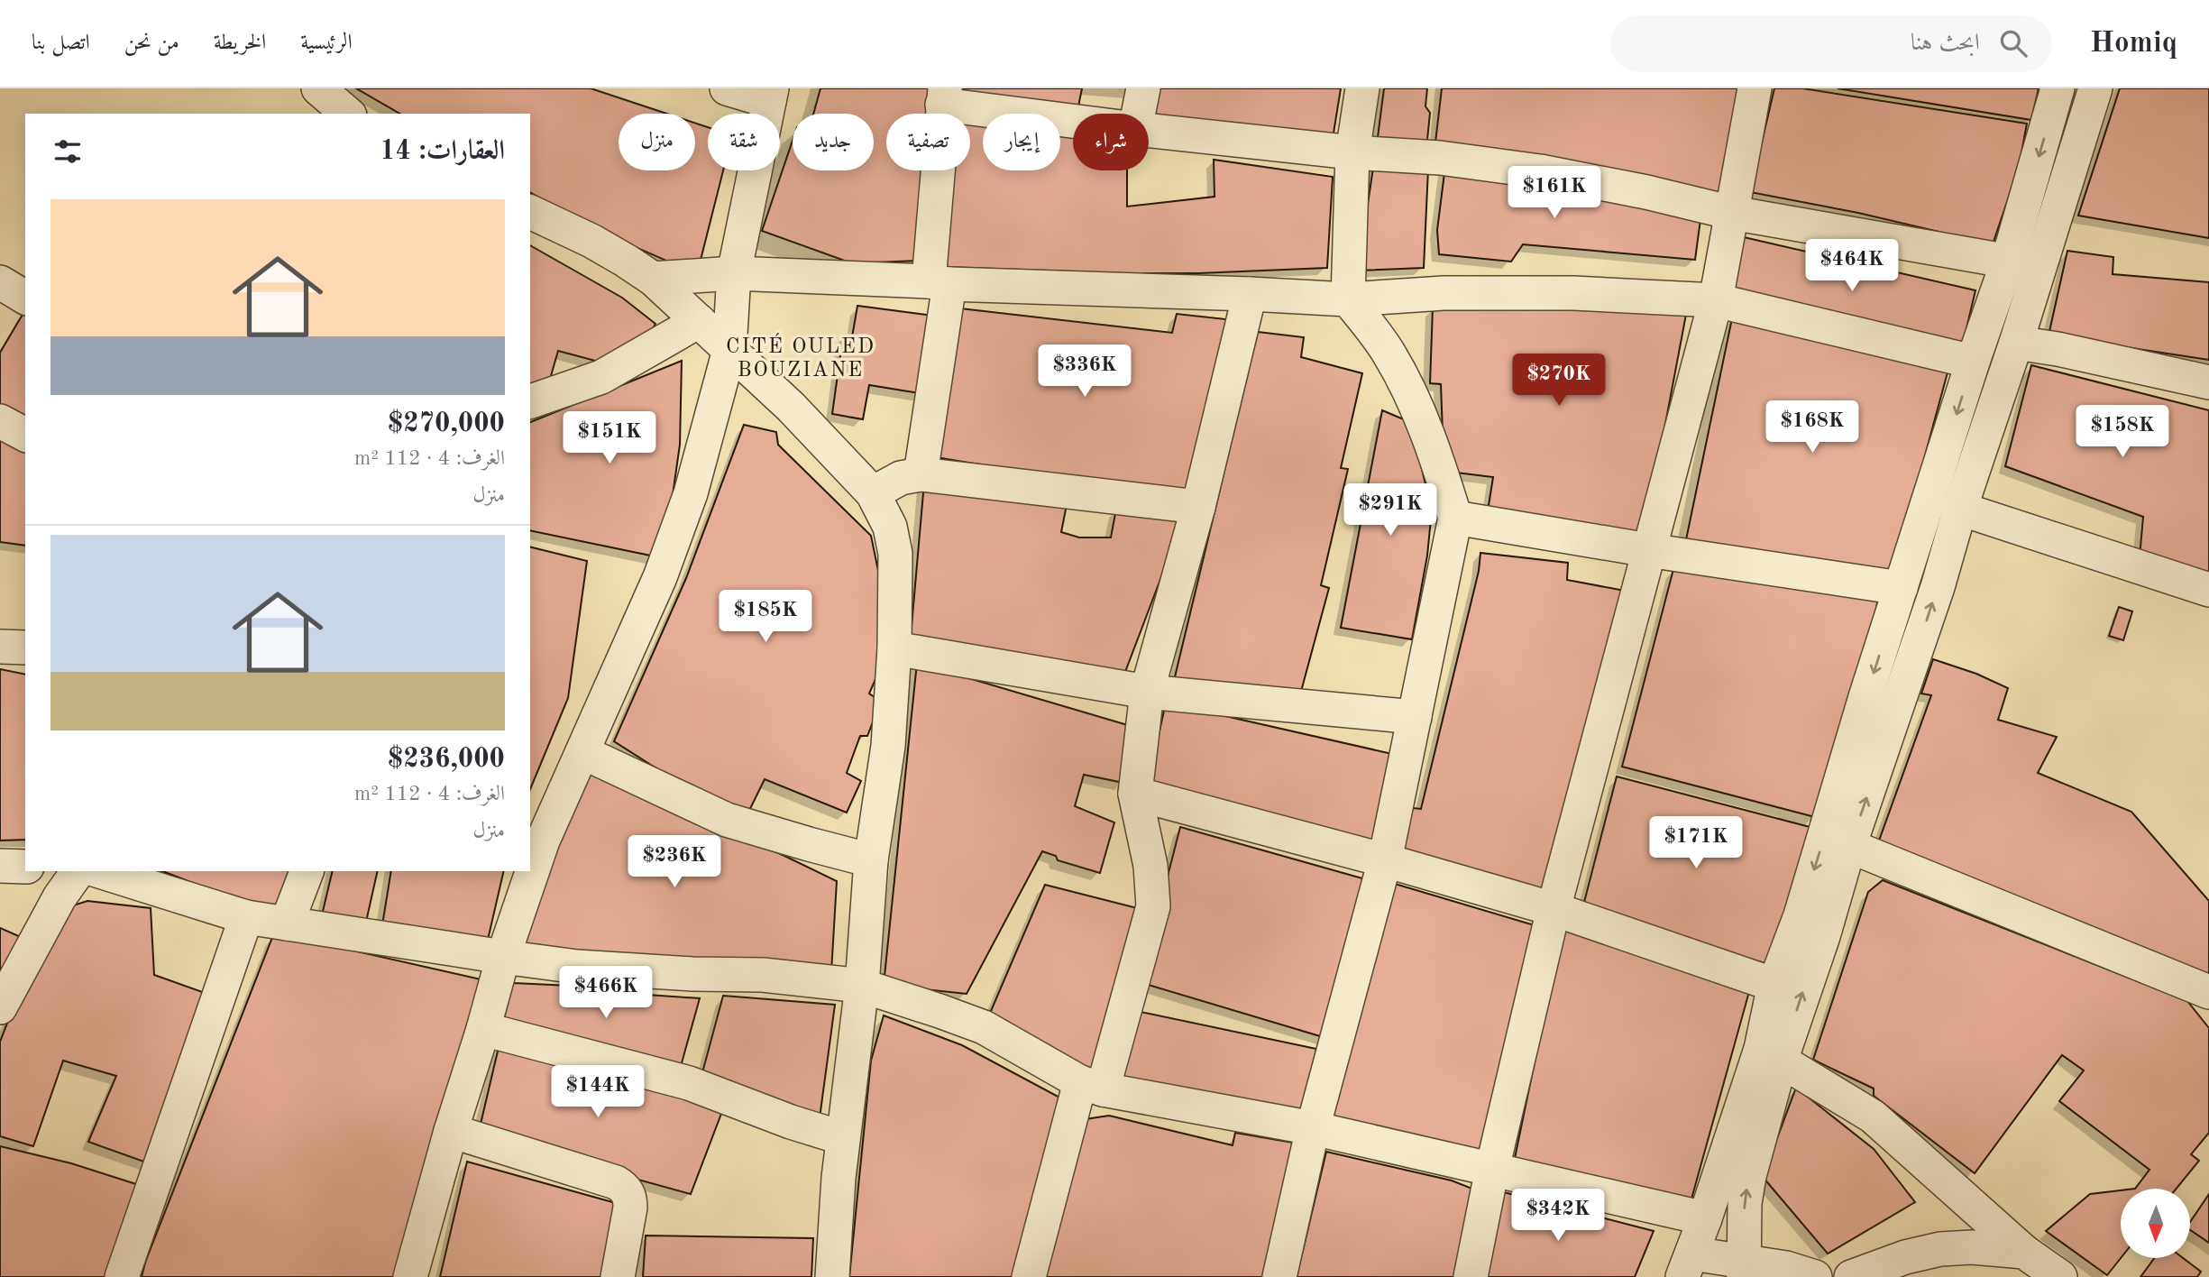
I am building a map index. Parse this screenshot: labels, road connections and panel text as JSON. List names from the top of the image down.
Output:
{
  "districts": ["CITÉ OULED BOUZIANE"],
  "north": "bottom",
  "page": {
    "header": "Homiq",
    "search": "ابحث هنا",
    "nav": [
      "الرئيسية",
      "الخريطة",
      "من نحن",
      "اتصل بنا"
    ],
    "chip": [
      "شراء",
      "إيجار",
      "تصفية",
      "جديد",
      "شقة",
      "منزل"
    ],
    "heading": "العقارات: 14",
    "price": [
      "$161K",
      "$464K",
      "$336K",
      "$270K",
      "$168K",
      "$158K",
      "$151K",
      "$291K",
      "$185K",
      "$171K",
      "$236K",
      "$466K",
      "$144K",
      "$342K"
    ],
    "list": [
      {
        "name": "$270,000",
        "note": "الغرف: 4 · 112 m² · منزل"
      },
      {
        "name": "$236,000",
        "note": "الغرف: 4 · 112 m² · منزل"
      }
    ]
  }
}
